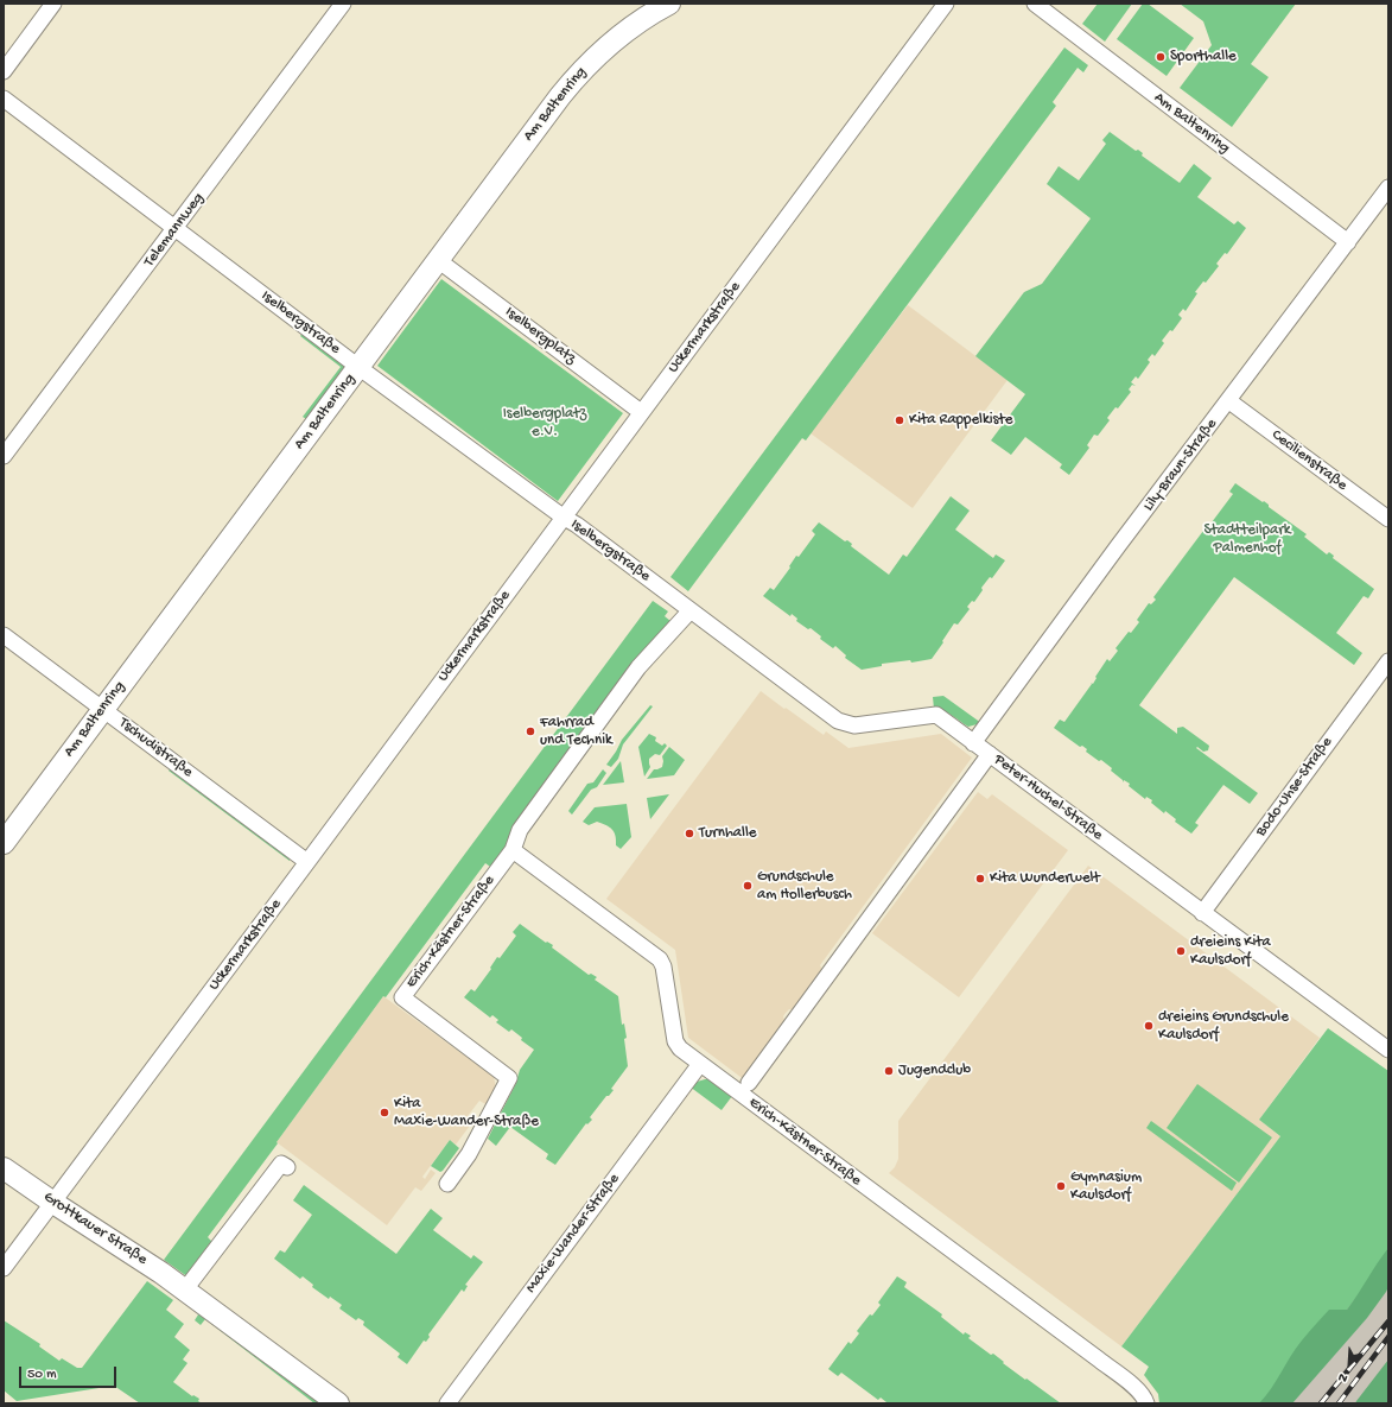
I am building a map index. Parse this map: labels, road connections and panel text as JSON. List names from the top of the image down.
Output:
{
  "streets": {
    "street": [
      "Am Baltenring",
      "Telemannweg",
      "Iselbergstraße",
      "Uckermarkstraße",
      "Iselbergplatz",
      "Cecilienstraße",
      "Lily-Braun-Straße",
      "Tschudistraße",
      "Bodo-Uhse-Straße",
      "Peter-Huchel-Straße",
      "Erich-Kästner-Straße",
      "Grottkauer Straße",
      "Maxie-Wander-Straße"
    ]
  },
  "crossings": [
    ["Am Baltenring", "Iselbergstraße"],
    ["Am Baltenring", "Iselbergplatz"],
    ["Am Baltenring", "Lily-Braun-Straße"],
    ["Am Baltenring", "Tschudistraße"],
    ["Telemannweg", "Iselbergstraße"],
    ["Iselbergstraße", "Uckermarkstraße"],
    ["Iselbergstraße", "Peter-Huchel-Straße"],
    ["Iselbergstraße", "Erich-Kästner-Straße"],
    ["Uckermarkstraße", "Iselbergplatz"],
    ["Uckermarkstraße", "Tschudistraße"],
    ["Uckermarkstraße", "Grottkauer Straße"],
    ["Cecilienstraße", "Lily-Braun-Straße"],
    ["Lily-Braun-Straße", "Peter-Huchel-Straße"],
    ["Bodo-Uhse-Straße", "Peter-Huchel-Straße"],
    ["Peter-Huchel-Straße", "Erich-Kästner-Straße"],
    ["Erich-Kästner-Straße", "Maxie-Wander-Straße"]
  ],
  "parks": ["Iselbergplatz e.V.", "Stadtteilpark Palmenhof"],
  "places": [
    "Sporthalle",
    "Kita Rappelkiste",
    "Fahrrad und Technik",
    "Turnhalle",
    "Kita Wunderwelt",
    "Grundschule am Hollerbusch",
    "dreieins Kita Kaulsdorf",
    "dreieins Grundschule Kaulsdorf",
    "Jugendclub",
    "Kita Maxie-Wander-Straße",
    "Gymnasium Kaulsdorf"
  ],
  "scale_bar": "50 m",
  "north": "bottom left"
}
